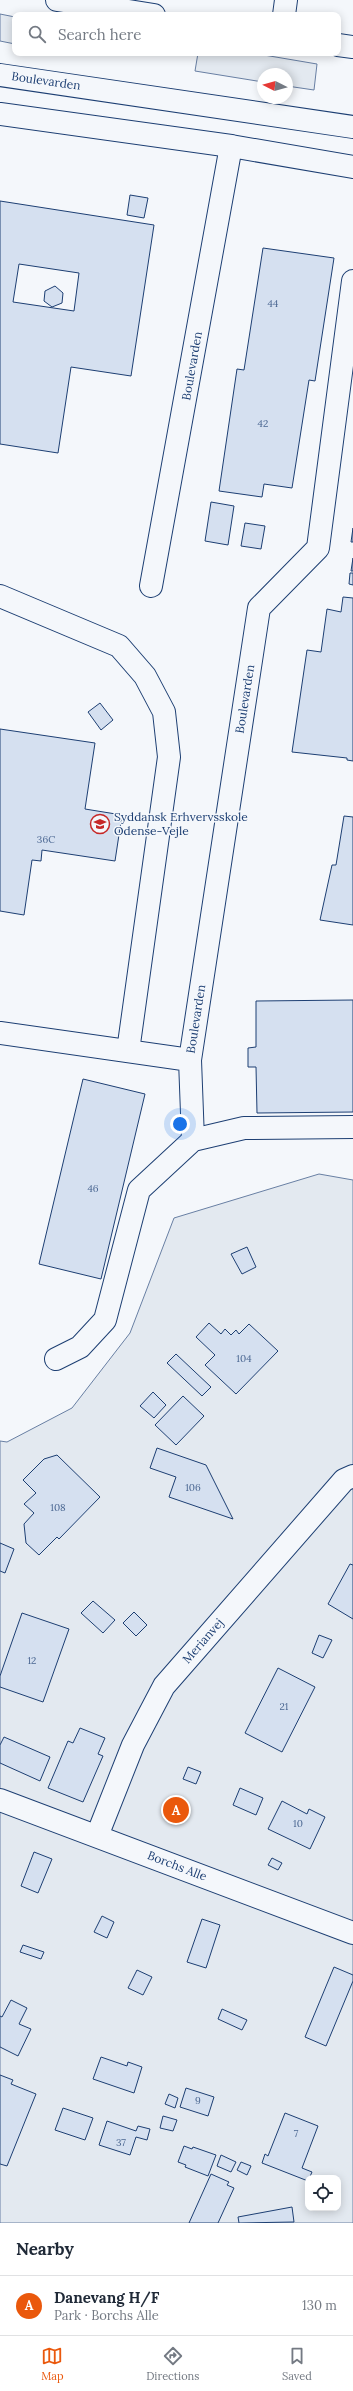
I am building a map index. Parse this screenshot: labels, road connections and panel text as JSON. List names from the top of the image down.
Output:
{
  "streets": {
    "street": ["Boulevarden", "Merianvej", "Borchs Alle"]
  },
  "crossings": [
    ["Merianvej", "Borchs Alle"]
  ],
  "places": {
    "school or university": ["Syddansk Erhvervsskole Odense-Vejle"]
  },
  "house_numbers": [
    "44",
    "42",
    "36C",
    "46",
    "104",
    "106",
    "108",
    "12",
    "21",
    "10",
    "9",
    "7",
    "37"
  ],
  "north": "left",
  "page": {
    "search": "Search here",
    "pins": "A",
    "heading": "Nearby",
    "list": [
      {
        "mark": "A",
        "name": "Danevang H/F",
        "note": "Park · Borchs Alle",
        "value": "130 m"
      }
    ],
    "nav": ["Map", "Directions", "Saved"]
  }
}
